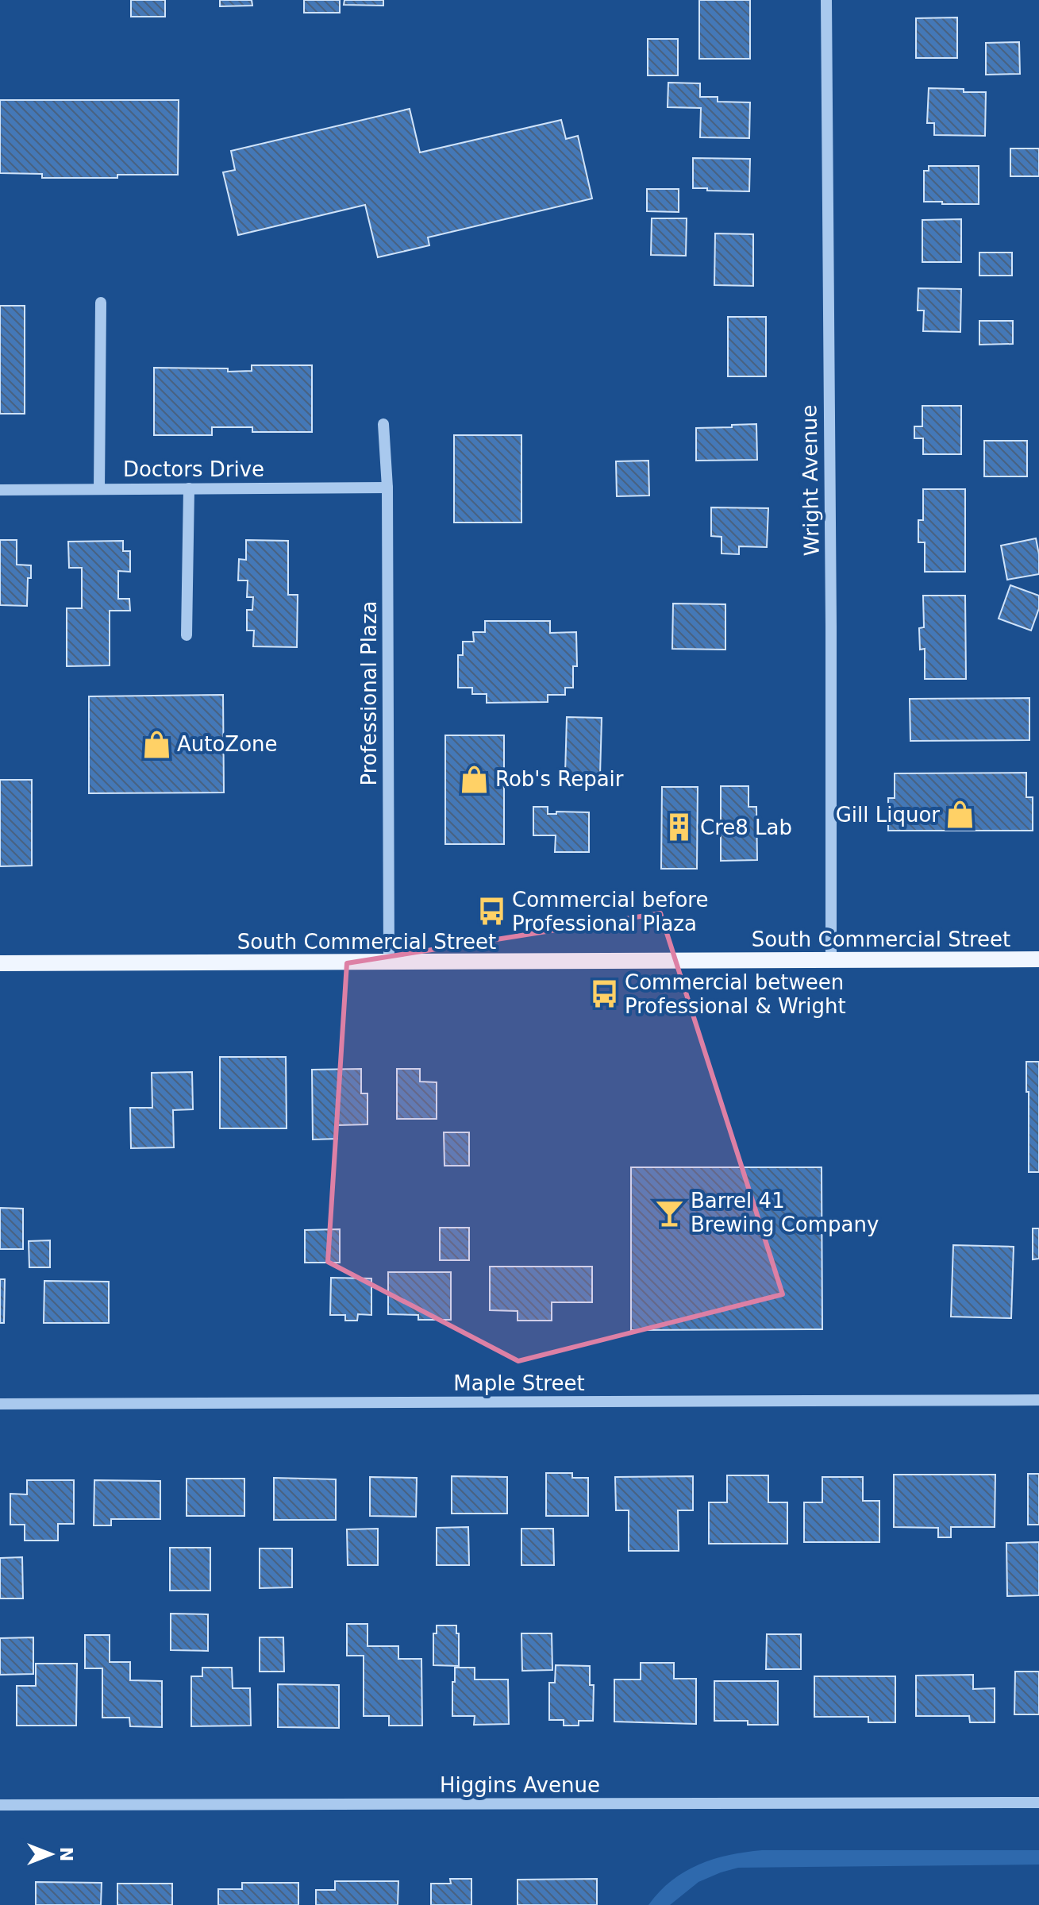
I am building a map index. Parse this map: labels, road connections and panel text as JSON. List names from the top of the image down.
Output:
{
  "streets": {
    "main road": ["South Commercial Street"],
    "street": [
      "Doctors Drive",
      "Wright Avenue",
      "Professional Plaza",
      "Maple Street",
      "Higgins Avenue"
    ]
  },
  "crossings": [
    ["Doctors Drive", "Professional Plaza"],
    ["Wright Avenue", "South Commercial Street"],
    ["Professional Plaza", "South Commercial Street"]
  ],
  "places": {
    "shop": ["AutoZone", "Rob's Repair", "Gill Liquor"],
    "building": ["Cre8 Lab"],
    "bus stop": ["Commercial before Professional Plaza", "Commercial between Professional & Wright"],
    "bar": ["Barrel 41 Brewing Company"]
  },
  "north": "right"
}
